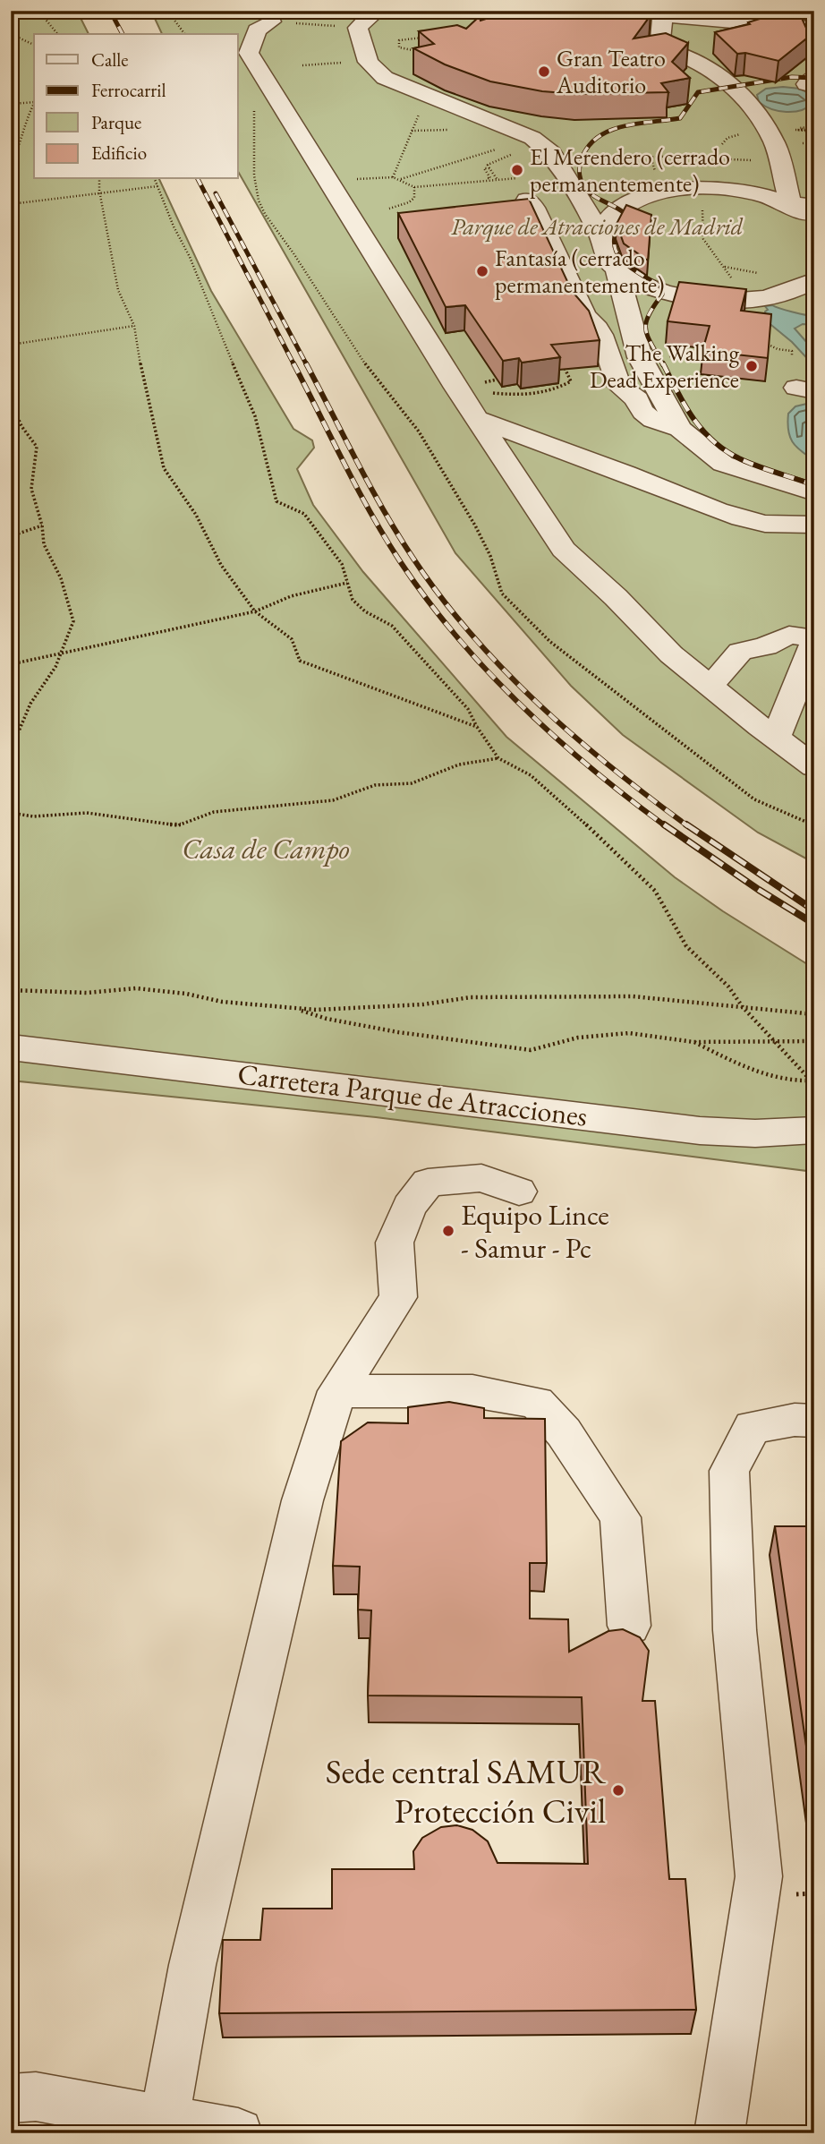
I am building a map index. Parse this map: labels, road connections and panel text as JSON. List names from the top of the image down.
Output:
{
  "streets": {
    "street": ["Carretera Parque de Atracciones"]
  },
  "parks": ["Parque de Atracciones de Madrid", "Casa de Campo"],
  "places": [
    "Gran Teatro Auditorio",
    "El Merendero (cerrado permanentemente)",
    "Fantasía (cerrado permanentemente)",
    "The Walking Dead Experience",
    "Equipo Lince - Samur - Pc",
    "Sede central SAMUR Protección Civil"
  ],
  "legend": [
    "Calle",
    "Ferrocarril",
    "Parque",
    "Edificio"
  ]
}
